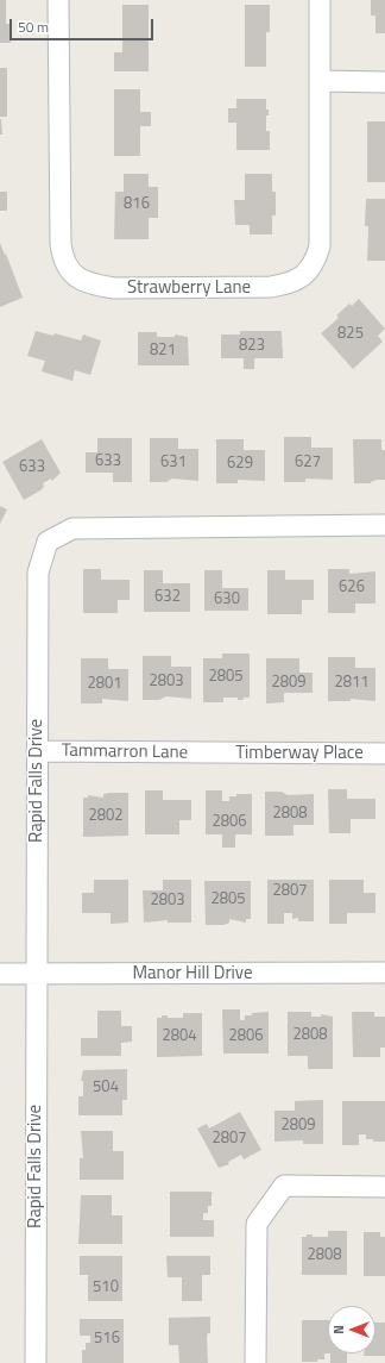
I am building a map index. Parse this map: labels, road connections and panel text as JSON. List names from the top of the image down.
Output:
{
  "streets": {
    "street": [
      "Strawberry Lane",
      "Tammarron Lane",
      "Timberway Place",
      "Rapid Falls Drive",
      "Manor Hill Drive"
    ]
  },
  "crossings": [
    ["Tammarron Lane", "Timberway Place"],
    ["Tammarron Lane", "Rapid Falls Drive"],
    ["Rapid Falls Drive", "Manor Hill Drive"]
  ],
  "house_numbers": [
    "816",
    "825",
    "823",
    "821",
    "633",
    "631",
    "627",
    "629",
    "633",
    "626",
    "632",
    "630",
    "2805",
    "2803",
    "2809",
    "2811",
    "2801",
    "2808",
    "2802",
    "2806",
    "2807",
    "2805",
    "2803",
    "2808",
    "2804",
    "2806",
    "504",
    "2809",
    "2807",
    "2808",
    "510",
    "516"
  ],
  "scale_bar": "50 m",
  "north": "left"
}
